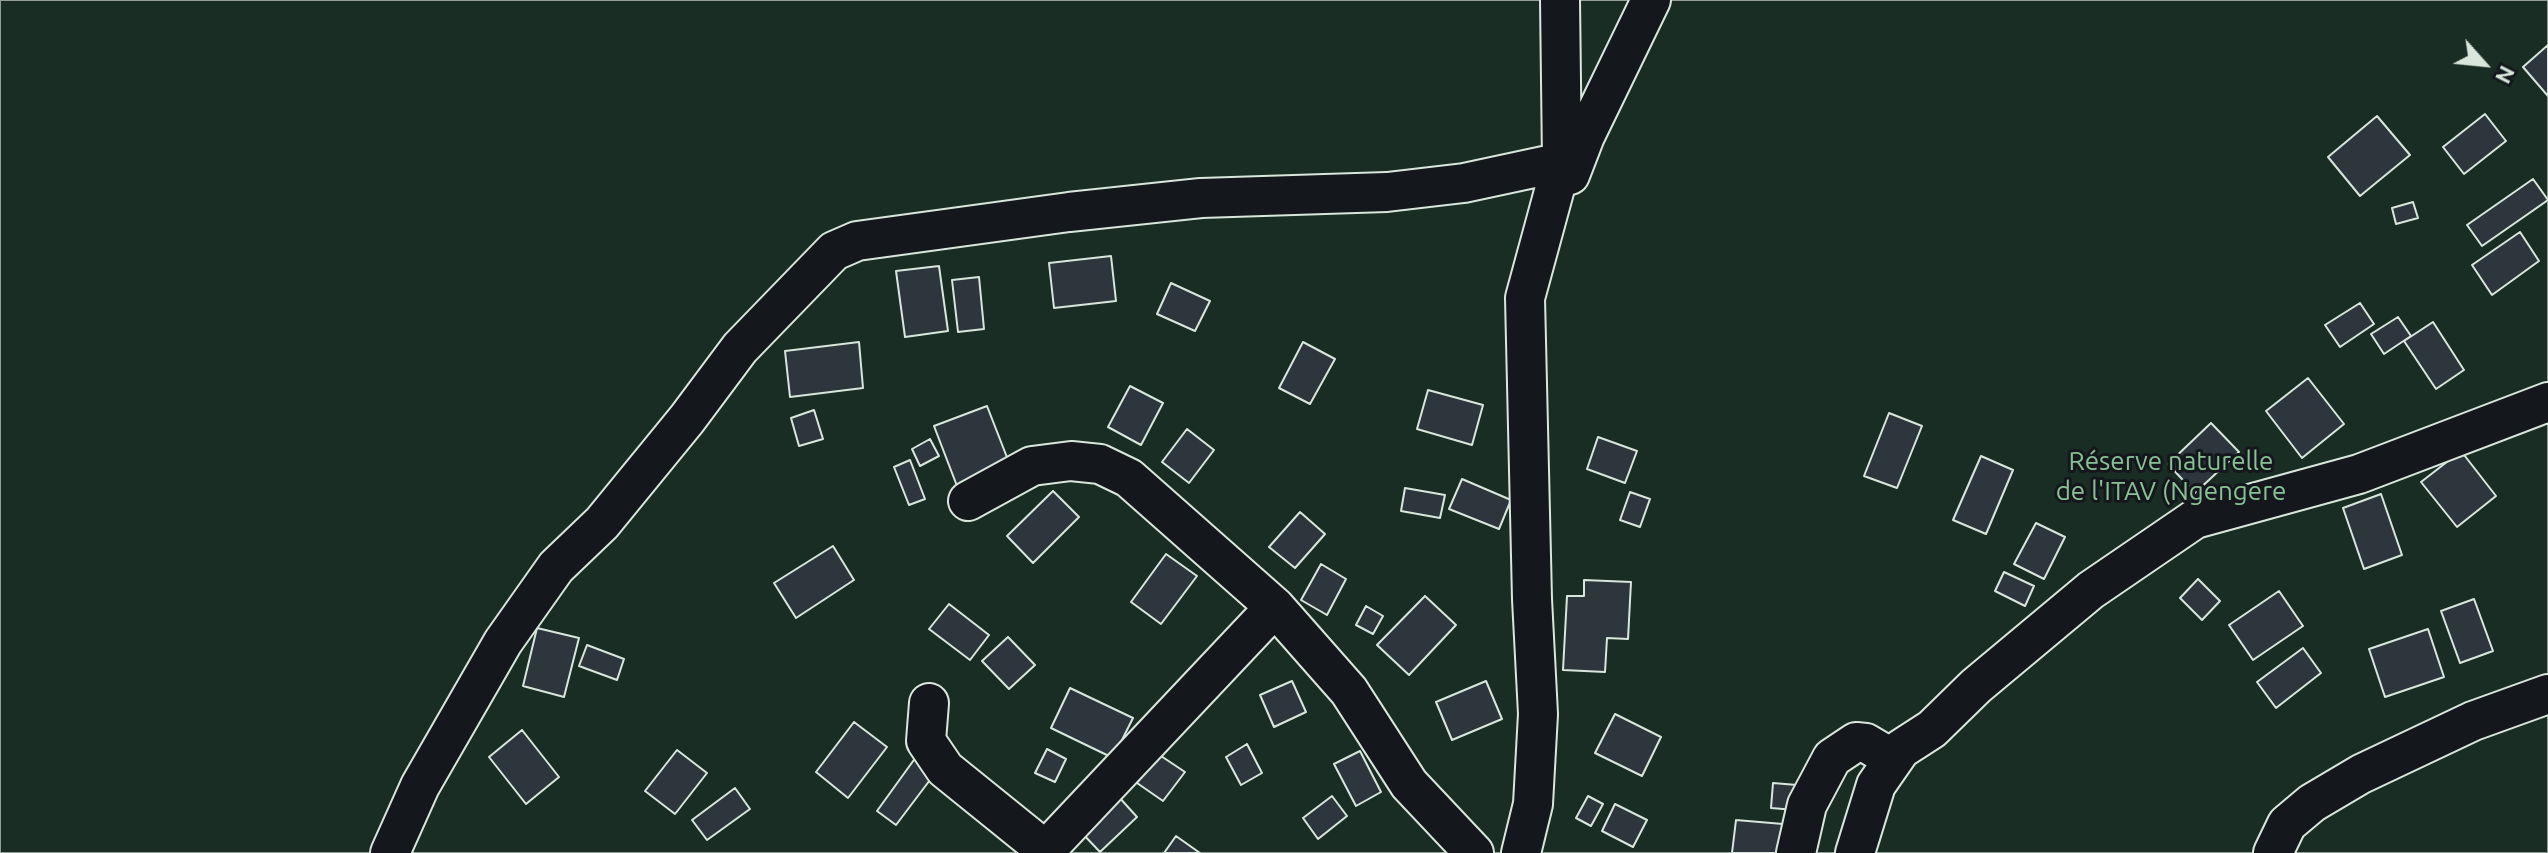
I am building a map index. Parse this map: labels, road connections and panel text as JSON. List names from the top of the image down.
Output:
{
  "parks": ["Réserve naturelle de l'ITAV (Ngengere"],
  "north": "bottom right"
}
